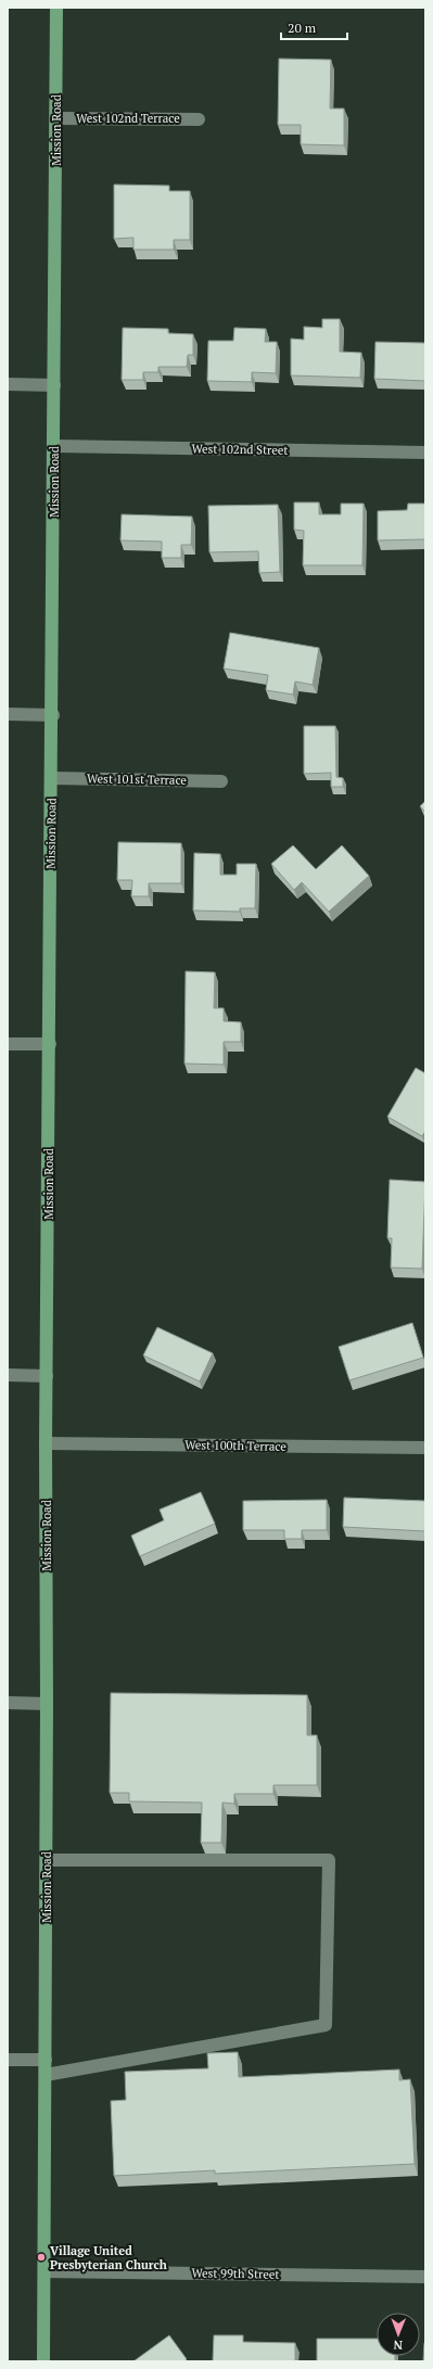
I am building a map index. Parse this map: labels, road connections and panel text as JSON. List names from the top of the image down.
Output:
{
  "streets": {
    "main road": ["Mission Road"],
    "street": [
      "West 102nd Terrace",
      "West 102nd Street",
      "West 101st Terrace",
      "West 100th Terrace",
      "West 99th Street"
    ]
  },
  "crossings": [
    ["West 102nd Terrace", "Mission Road"],
    ["Mission Road", "West 102nd Street"],
    ["Mission Road", "West 101st Terrace"],
    ["Mission Road", "West 100th Terrace"],
    ["Mission Road", "West 99th Street"]
  ],
  "places": ["Village United Presbyterian Church"],
  "scale_bar": "20 m",
  "north": "bottom"
}
